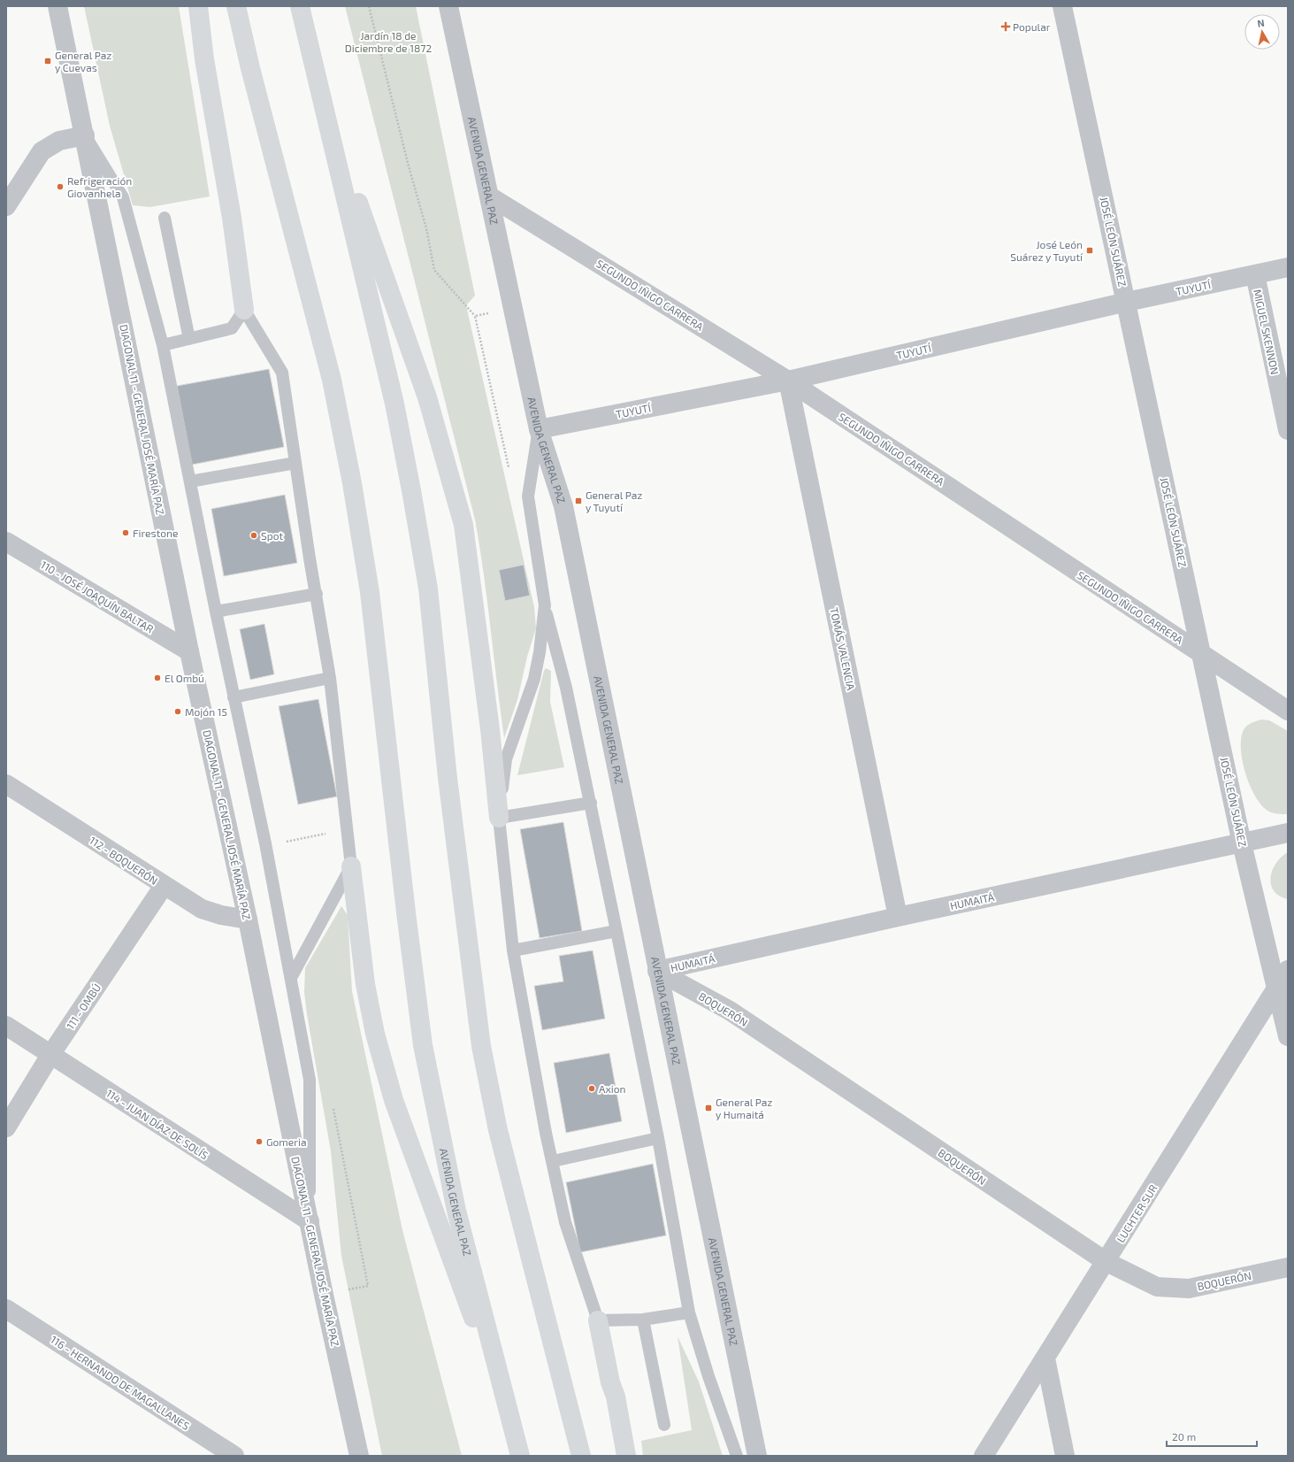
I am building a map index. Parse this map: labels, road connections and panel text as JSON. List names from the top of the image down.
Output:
{
  "streets": {
    "highway": ["AVENIDA GENERAL PAZ"],
    "street": [
      "JOSÉ LEÓN SUÁREZ",
      "TUYUTÍ",
      "SEGUNDO IÑIGO CARRERA",
      "MIGUEL SKENNON",
      "DIAGONAL 11 - GENERAL JOSÉ MARÍA PAZ",
      "110 - JOSÉ JOAQUÍN BALTAR",
      "TOMÁS VALENCIA",
      "112 - BOQUERÓN",
      "HUMAITÁ",
      "111 - OMBÚ",
      "BOQUERÓN",
      "114 - JUAN DÍAZ DE SOLÍS",
      "LUCHTER SUR",
      "116 - HERNANDO DE MAGALLANES"
    ]
  },
  "crossings": [
    ["AVENIDA GENERAL PAZ", "TUYUTÍ"],
    ["AVENIDA GENERAL PAZ", "SEGUNDO IÑIGO CARRERA"],
    ["AVENIDA GENERAL PAZ", "HUMAITÁ"],
    ["AVENIDA GENERAL PAZ", "BOQUERÓN"],
    ["JOSÉ LEÓN SUÁREZ", "TUYUTÍ"],
    ["JOSÉ LEÓN SUÁREZ", "SEGUNDO IÑIGO CARRERA"],
    ["JOSÉ LEÓN SUÁREZ", "HUMAITÁ"],
    ["JOSÉ LEÓN SUÁREZ", "LUCHTER SUR"],
    ["TUYUTÍ", "SEGUNDO IÑIGO CARRERA"],
    ["TUYUTÍ", "MIGUEL SKENNON"],
    ["TUYUTÍ", "TOMÁS VALENCIA"],
    ["SEGUNDO IÑIGO CARRERA", "TOMÁS VALENCIA"],
    ["DIAGONAL 11 - GENERAL JOSÉ MARÍA PAZ", "110 - JOSÉ JOAQUÍN BALTAR"],
    ["DIAGONAL 11 - GENERAL JOSÉ MARÍA PAZ", "112 - BOQUERÓN"],
    ["DIAGONAL 11 - GENERAL JOSÉ MARÍA PAZ", "114 - JUAN DÍAZ DE SOLÍS"],
    ["TOMÁS VALENCIA", "HUMAITÁ"],
    ["112 - BOQUERÓN", "111 - OMBÚ"],
    ["HUMAITÁ", "BOQUERÓN"],
    ["111 - OMBÚ", "114 - JUAN DÍAZ DE SOLÍS"],
    ["BOQUERÓN", "LUCHTER SUR"]
  ],
  "parks": ["Jardín 18 de Diciembre de 1872"],
  "places": {
    "health": ["Popular"],
    "transit": [
      "General Paz y Cuevas",
      "José León Suárez y Tuyutí",
      "General Paz y Tuyutí",
      "General Paz y Humaitá"
    ],
    "other": [
      "Refrigeración Giovanhela",
      "Firestone",
      "Spot",
      "El Ombú",
      "Mojón 15",
      "Axion",
      "Gomeria"
    ]
  },
  "scale_bar": "20 m",
  "north": "top"
}
